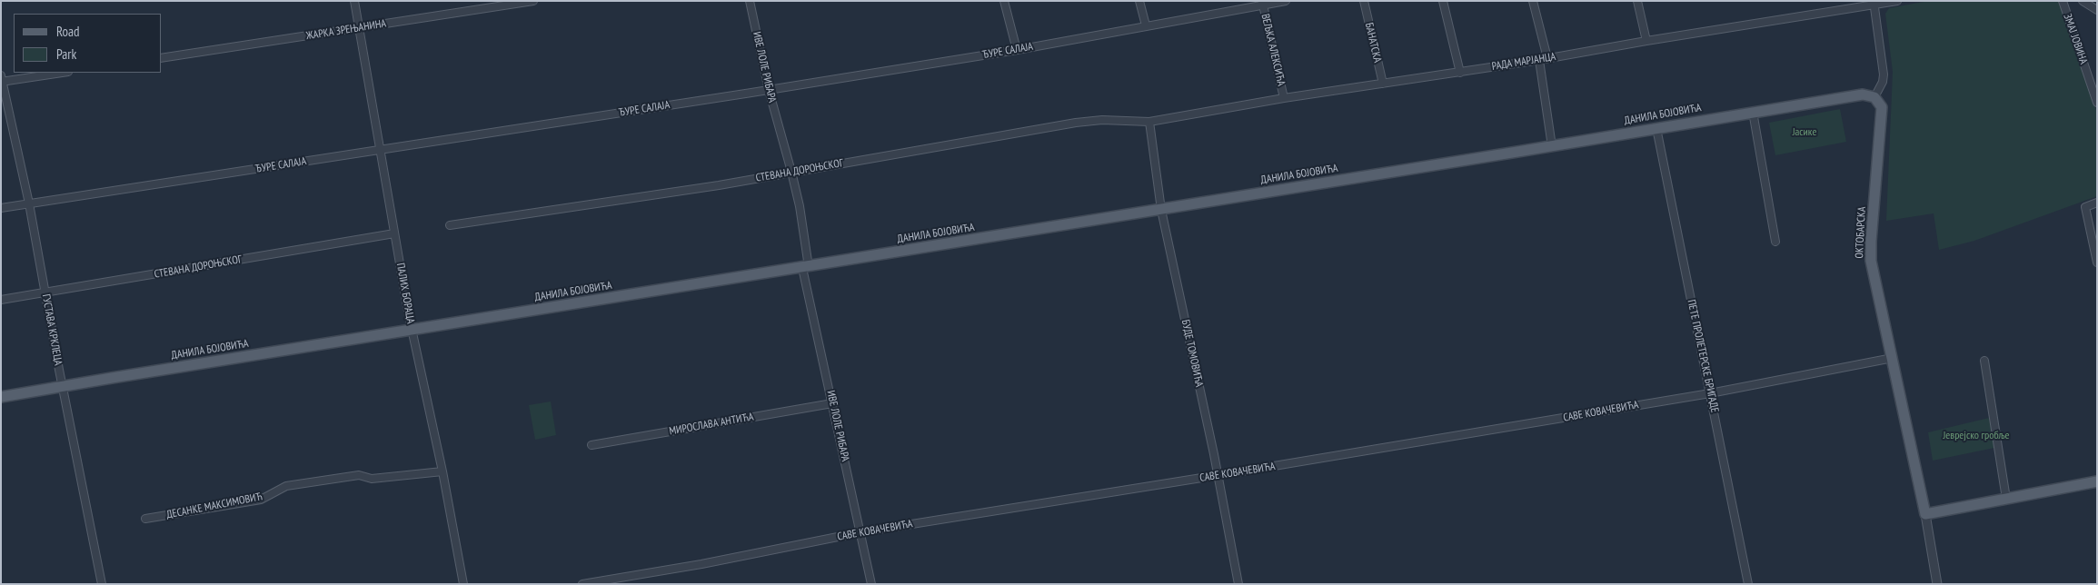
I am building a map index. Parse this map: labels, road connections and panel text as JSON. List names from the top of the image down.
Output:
{
  "streets": {
    "main road": ["ДАНИЛА БОЈОВИЋА", "ОКТОБАРСКА"],
    "street": [
      "ЖАРКА ЗРЕЊАНИНА",
      "ЗМАЈ ЈОВИНА",
      "БАНАТСКА",
      "ВЕЉКА АЛЕКСИЋА",
      "ЂУРЕ САЛАЈА",
      "РАДА МАРЈАНЦА",
      "ИВЕ ЛОЛЕ РИБАРА",
      "СТЕВАНА ДОРОЊСКОГ",
      "ПАЛИХ БОРАЦА",
      "ГУСТАВА КРКЛЕЦА",
      "БУДЕ ТОМОВИЋА",
      "ПЕТЕ ПРОЛЕТЕРСКЕ БРИГАДЕ",
      "САВЕ КОВАЧЕВИЋА",
      "МИРОСЛАВА АНТИЋА",
      "ДЕСАНКЕ МАКСИМОВИЋ"
    ]
  },
  "crossings": [
    ["ЖАРКА ЗРЕЊАНИНА", "ПАЛИХ БОРАЦА"],
    ["БАНАТСКА", "РАДА МАРЈАНЦА"],
    ["ВЕЉКА АЛЕКСИЋА", "ЂУРЕ САЛАЈА"],
    ["ВЕЉКА АЛЕКСИЋА", "РАДА МАРЈАНЦА"],
    ["ЂУРЕ САЛАЈА", "ИВЕ ЛОЛЕ РИБАРА"],
    ["ЂУРЕ САЛАЈА", "ПАЛИХ БОРАЦА"],
    ["ЂУРЕ САЛАЈА", "ГУСТАВА КРКЛЕЦА"],
    ["РАДА МАРЈАНЦА", "СТЕВАНА ДОРОЊСКОГ"],
    ["РАДА МАРЈАНЦА", "БУДЕ ТОМОВИЋА"],
    ["ИВЕ ЛОЛЕ РИБАРА", "ДАНИЛА БОЈОВИЋА"],
    ["ИВЕ ЛОЛЕ РИБАРА", "СТЕВАНА ДОРОЊСКОГ"],
    ["ИВЕ ЛОЛЕ РИБАРА", "САВЕ КОВАЧЕВИЋА"],
    ["ИВЕ ЛОЛЕ РИБАРА", "МИРОСЛАВА АНТИЋА"],
    ["ДАНИЛА БОЈОВИЋА", "ОКТОБАРСКА"],
    ["ДАНИЛА БОЈОВИЋА", "ПАЛИХ БОРАЦА"],
    ["ДАНИЛА БОЈОВИЋА", "ГУСТАВА КРКЛЕЦА"],
    ["ДАНИЛА БОЈОВИЋА", "БУДЕ ТОМОВИЋА"],
    ["ДАНИЛА БОЈОВИЋА", "ПЕТЕ ПРОЛЕТЕРСКЕ БРИГАДЕ"],
    ["СТЕВАНА ДОРОЊСКОГ", "ПАЛИХ БОРАЦА"],
    ["СТЕВАНА ДОРОЊСКОГ", "ГУСТАВА КРКЛЕЦА"],
    ["СТЕВАНА ДОРОЊСКОГ", "БУДЕ ТОМОВИЋА"],
    ["ОКТОБАРСКА", "САВЕ КОВАЧЕВИЋА"],
    ["ПАЛИХ БОРАЦА", "ДЕСАНКЕ МАКСИМОВИЋ"],
    ["БУДЕ ТОМОВИЋА", "САВЕ КОВАЧЕВИЋА"],
    ["ПЕТЕ ПРОЛЕТЕРСКЕ БРИГАДЕ", "САВЕ КОВАЧЕВИЋА"]
  ],
  "parks": ["Јасике", "Јеврејско гробље"],
  "legend": ["Road", "Park"]
}
